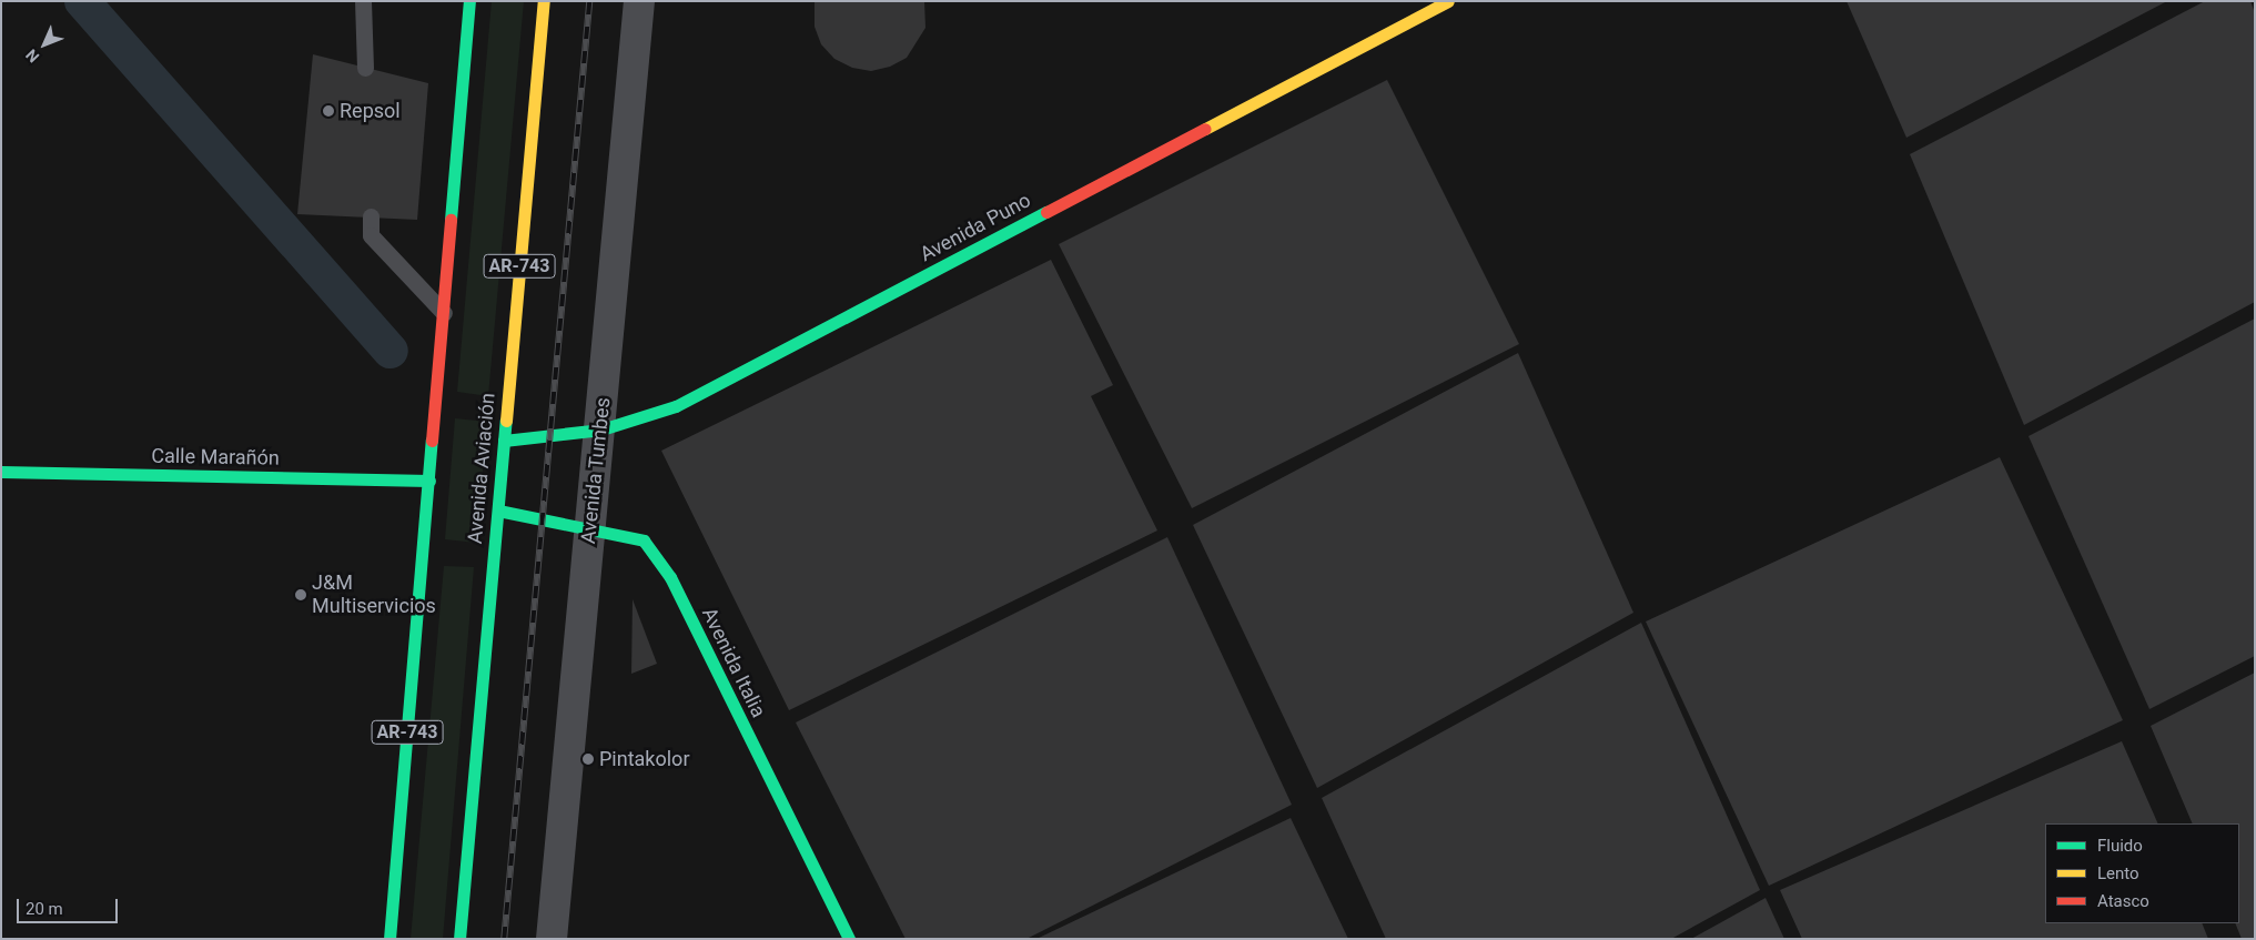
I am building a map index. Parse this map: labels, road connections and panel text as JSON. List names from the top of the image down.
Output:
{
  "streets": {
    "street": [
      "Avenida Puno",
      "AR-743",
      "Calle Marañón",
      "Avenida Aviación",
      "Avenida Tumbes",
      "Avenida Italia"
    ]
  },
  "crossings": [
    ["Avenida Puno", "Avenida Aviación"],
    ["Avenida Puno", "Avenida Tumbes"],
    ["AR-743", "Calle Marañón"],
    ["Avenida Aviación", "Avenida Italia"],
    ["Avenida Tumbes", "Avenida Italia"]
  ],
  "places": ["Repsol", "J&M Multiservicios", "Pintakolor"],
  "legend": ["Fluido", "Lento", "Atasco"],
  "scale_bar": "20 m",
  "north": "bottom left"
}
